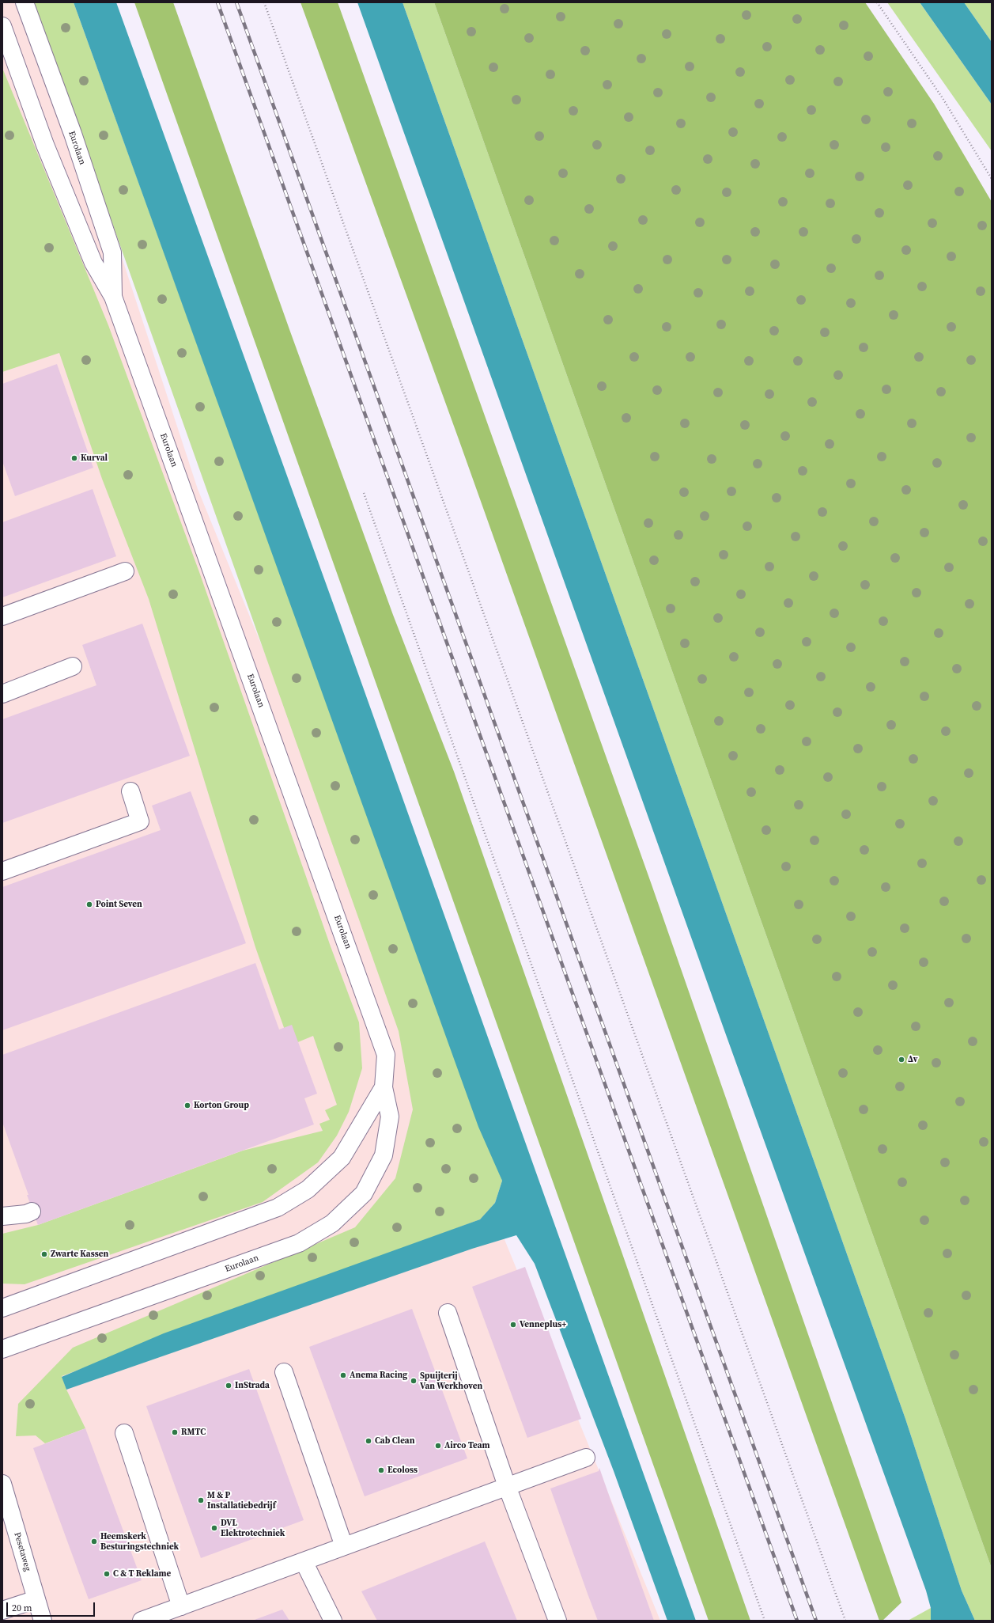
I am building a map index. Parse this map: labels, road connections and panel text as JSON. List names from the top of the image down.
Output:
{
  "streets": {
    "main road": ["Eurolaan", "Pesetaweg"]
  },
  "places": [
    "Kurval",
    "Point Seven",
    "∆v",
    "Korton Group",
    "Zwarte Kassen",
    "Venneplus+",
    "Anema Racing",
    "Spuijterij Van Werkhoven",
    "InStrada",
    "RMTC",
    "Cab Clean",
    "Airco Team",
    "Ecoloss",
    "M & P Installatiebedrijf",
    "DVL Elektrotechniek",
    "Heemskerk Besturingstechniek",
    "C & T Reklame"
  ],
  "scale_bar": "20 m"
}
